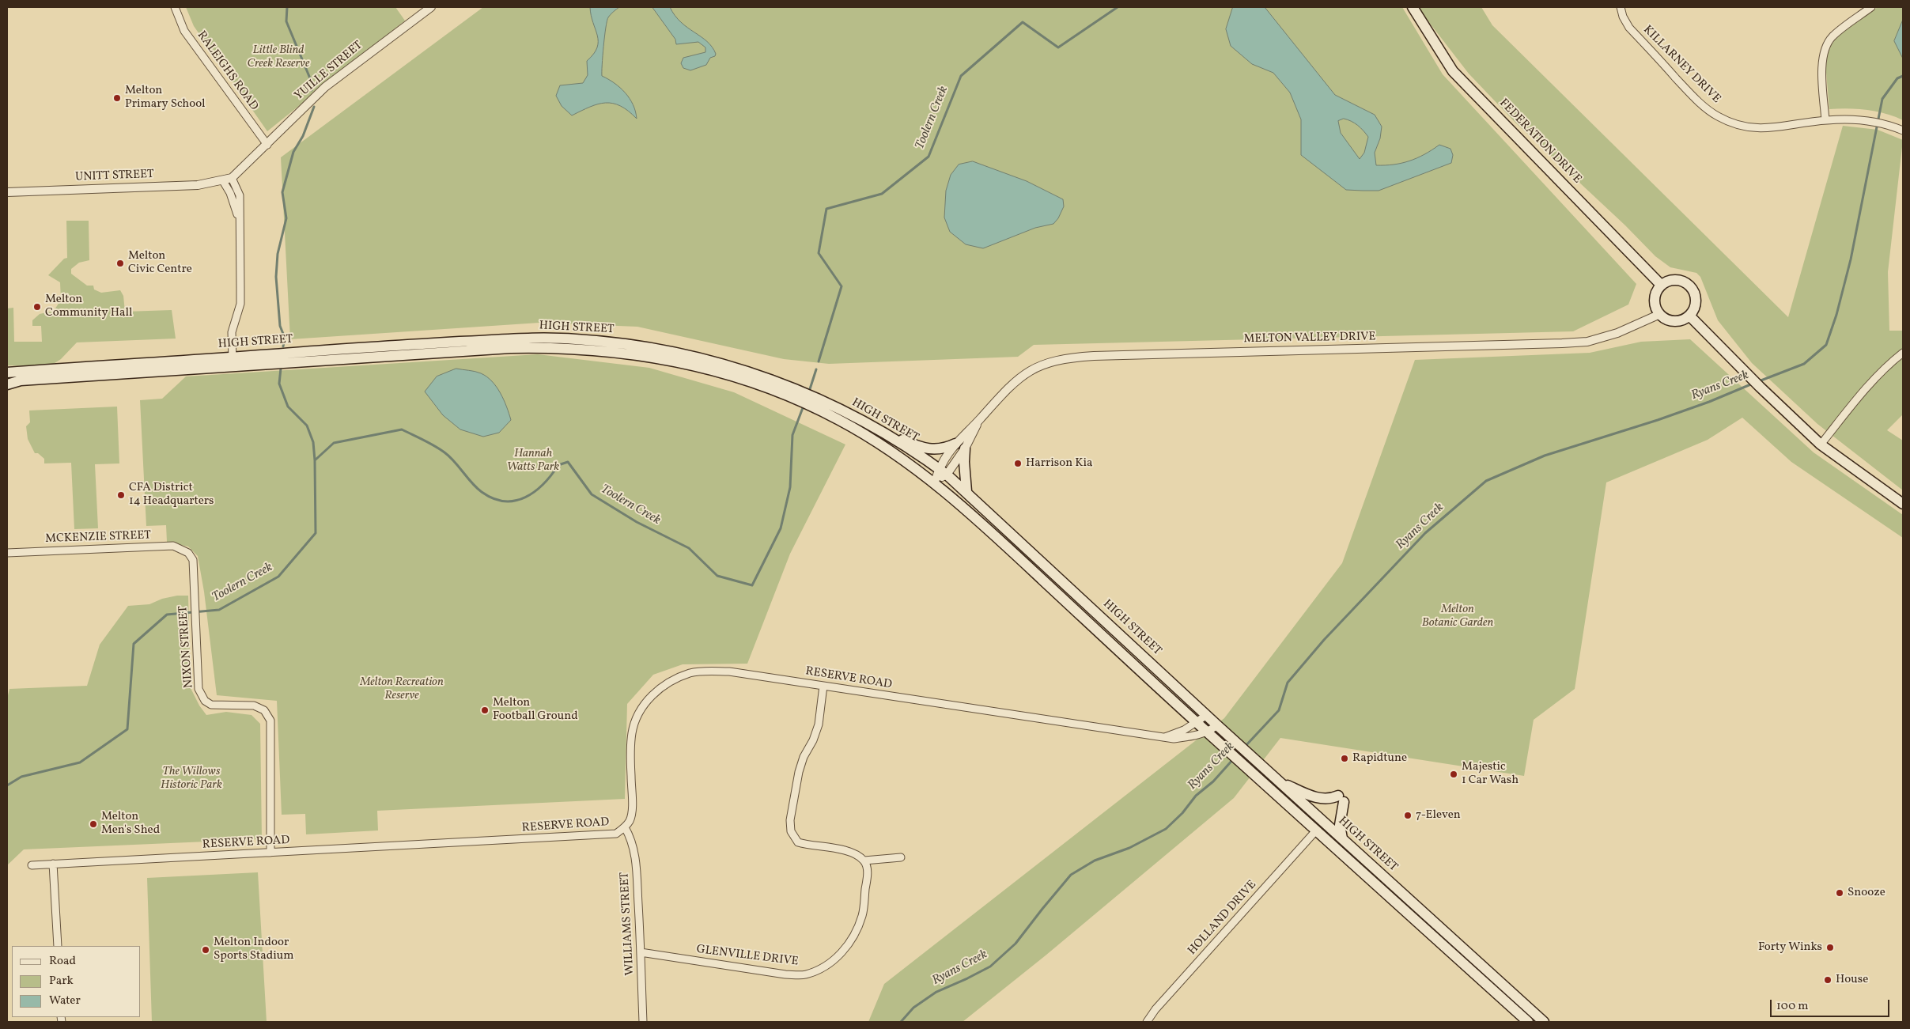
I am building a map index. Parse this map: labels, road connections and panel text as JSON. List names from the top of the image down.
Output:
{
  "streets": {
    "main road": ["FEDERATION DRIVE", "HIGH STREET"],
    "street": [
      "KILLARNEY DRIVE",
      "RALEIGHS ROAD",
      "YUILLE STREET",
      "UNITT STREET",
      "MELTON VALLEY DRIVE",
      "MCKENZIE STREET",
      "NIXON STREET",
      "RESERVE ROAD",
      "HOLLAND DRIVE",
      "WILLIAMS STREET",
      "GLENVILLE DRIVE"
    ]
  },
  "crossings": [
    ["RALEIGHS ROAD", "YUILLE STREET"],
    ["YUILLE STREET", "UNITT STREET"],
    ["FEDERATION DRIVE", "MELTON VALLEY DRIVE"],
    ["HIGH STREET", "MELTON VALLEY DRIVE"],
    ["HIGH STREET", "RESERVE ROAD"],
    ["HIGH STREET", "HOLLAND DRIVE"],
    ["MCKENZIE STREET", "NIXON STREET"],
    ["NIXON STREET", "RESERVE ROAD"],
    ["RESERVE ROAD", "WILLIAMS STREET"],
    ["WILLIAMS STREET", "GLENVILLE DRIVE"]
  ],
  "water": ["Toolern Creek", "Ryans Creek"],
  "parks": [
    "Little Blind Creek Reserve",
    "Hannah Watts Park",
    "Melton Botanic Garden",
    "Melton Recreation Reserve",
    "The Willows Historic Park"
  ],
  "places": [
    "Melton Primary School",
    "Melton Civic Centre",
    "Melton Community Hall",
    "Harrison Kia",
    "CFA District 14 Headquarters",
    "Melton Football Ground",
    "Rapidtune",
    "Majestic 1 Car Wash",
    "7-Eleven",
    "Melton Men's Shed",
    "Snooze",
    "Forty Winks",
    "Melton Indoor Sports Stadium",
    "House"
  ],
  "legend": ["Road", "Park", "Water"],
  "scale_bar": "100 m"
}
